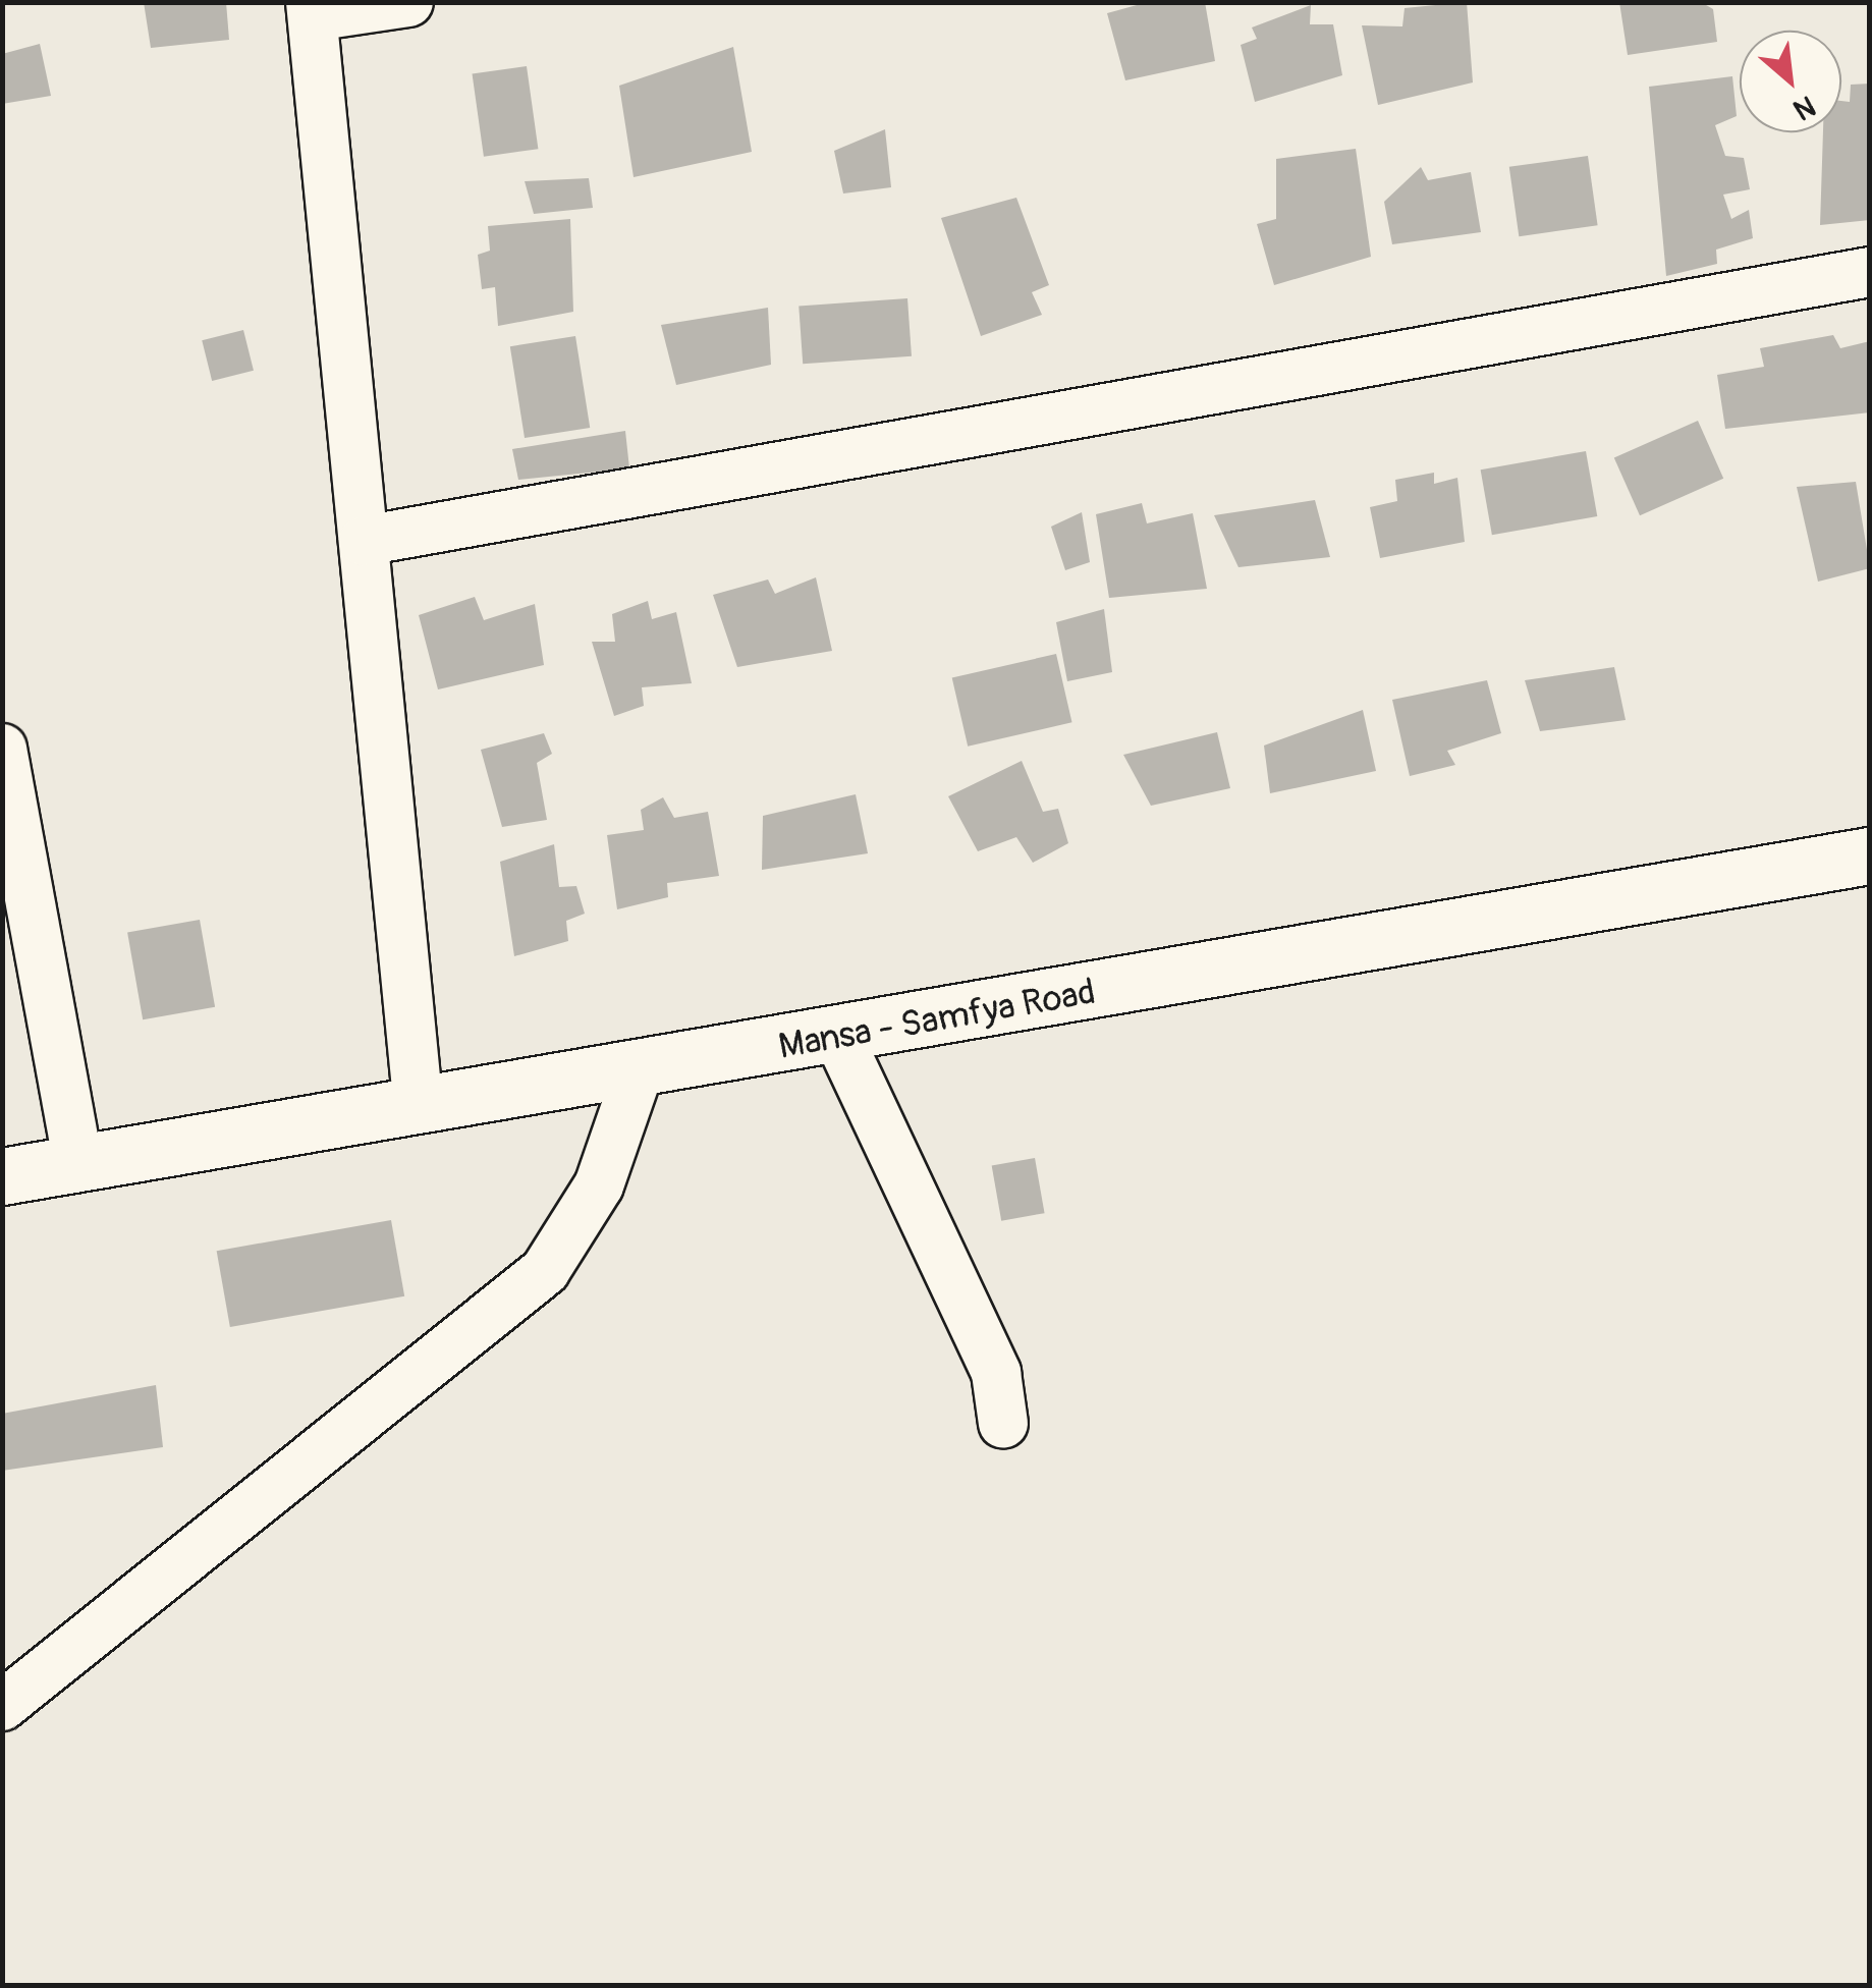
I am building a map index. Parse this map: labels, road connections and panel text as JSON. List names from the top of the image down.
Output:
{
  "streets": {
    "main road": ["Mansa - Samfya Road"]
  },
  "north": "bottom right"
}
